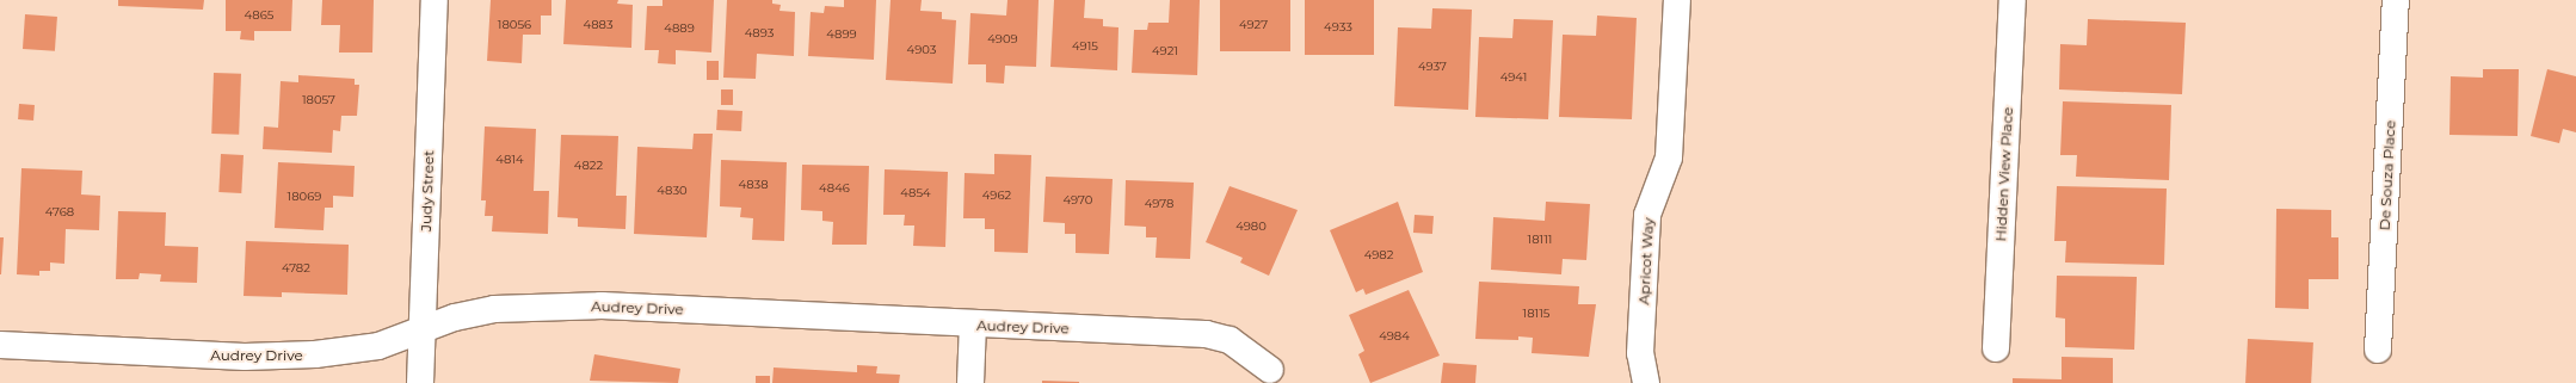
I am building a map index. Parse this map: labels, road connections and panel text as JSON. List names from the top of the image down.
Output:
{
  "streets": {
    "street": [
      "Hidden View Place",
      "De Souza Place",
      "Judy Street",
      "Apricot Way",
      "Audrey Drive"
    ]
  },
  "crossings": [
    ["Judy Street", "Audrey Drive"]
  ],
  "house_numbers": [
    "4865",
    "18056",
    "4883",
    "4927",
    "4933",
    "4889",
    "4893",
    "4899",
    "4909",
    "4915",
    "4903",
    "4921",
    "4937",
    "4941",
    "18057",
    "4814",
    "4822",
    "4838",
    "4846",
    "4830",
    "4854",
    "4962",
    "18069",
    "4970",
    "4978",
    "4768",
    "4980",
    "18111",
    "4982",
    "4782",
    "18115",
    "4984"
  ]
}
